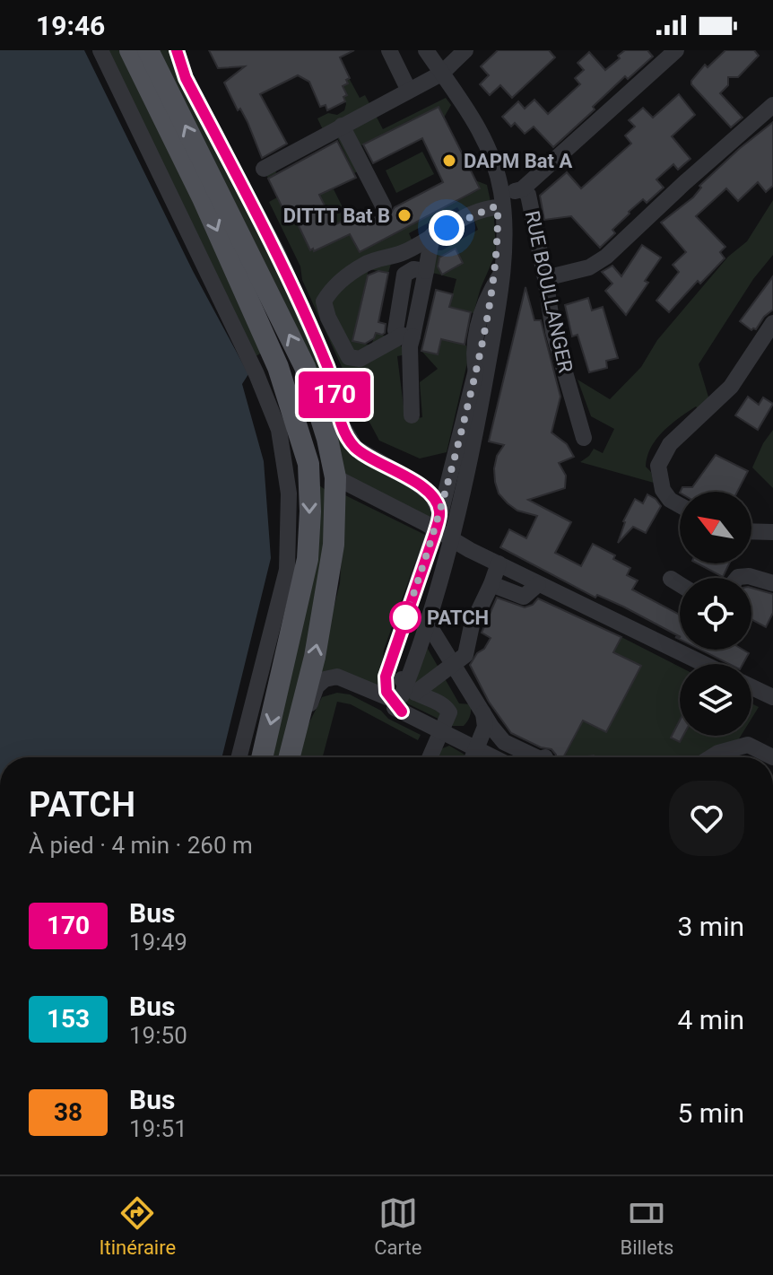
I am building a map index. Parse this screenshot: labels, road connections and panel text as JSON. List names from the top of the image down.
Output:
{
  "streets": {
    "street": ["RUE BOULLANGER"]
  },
  "places": ["DAPM Bat A", "DITTT Bat B", "PATCH"],
  "lines": ["bus line 170"],
  "north": "top left",
  "page": {
    "status": "19:46",
    "on_map": "170",
    "heading": ["PATCH", "À pied · 4 min · 260 m"],
    "list": [
      {
        "mark": "170",
        "name": "Bus",
        "note": "19:49",
        "value": "3 min"
      },
      {
        "mark": "153",
        "name": "Bus",
        "note": "19:50",
        "value": "4 min"
      },
      {
        "mark": "38",
        "name": "Bus",
        "note": "19:51",
        "value": "5 min"
      }
    ],
    "tabs": ["Itinéraire", "Carte", "Billets"]
  }
}
